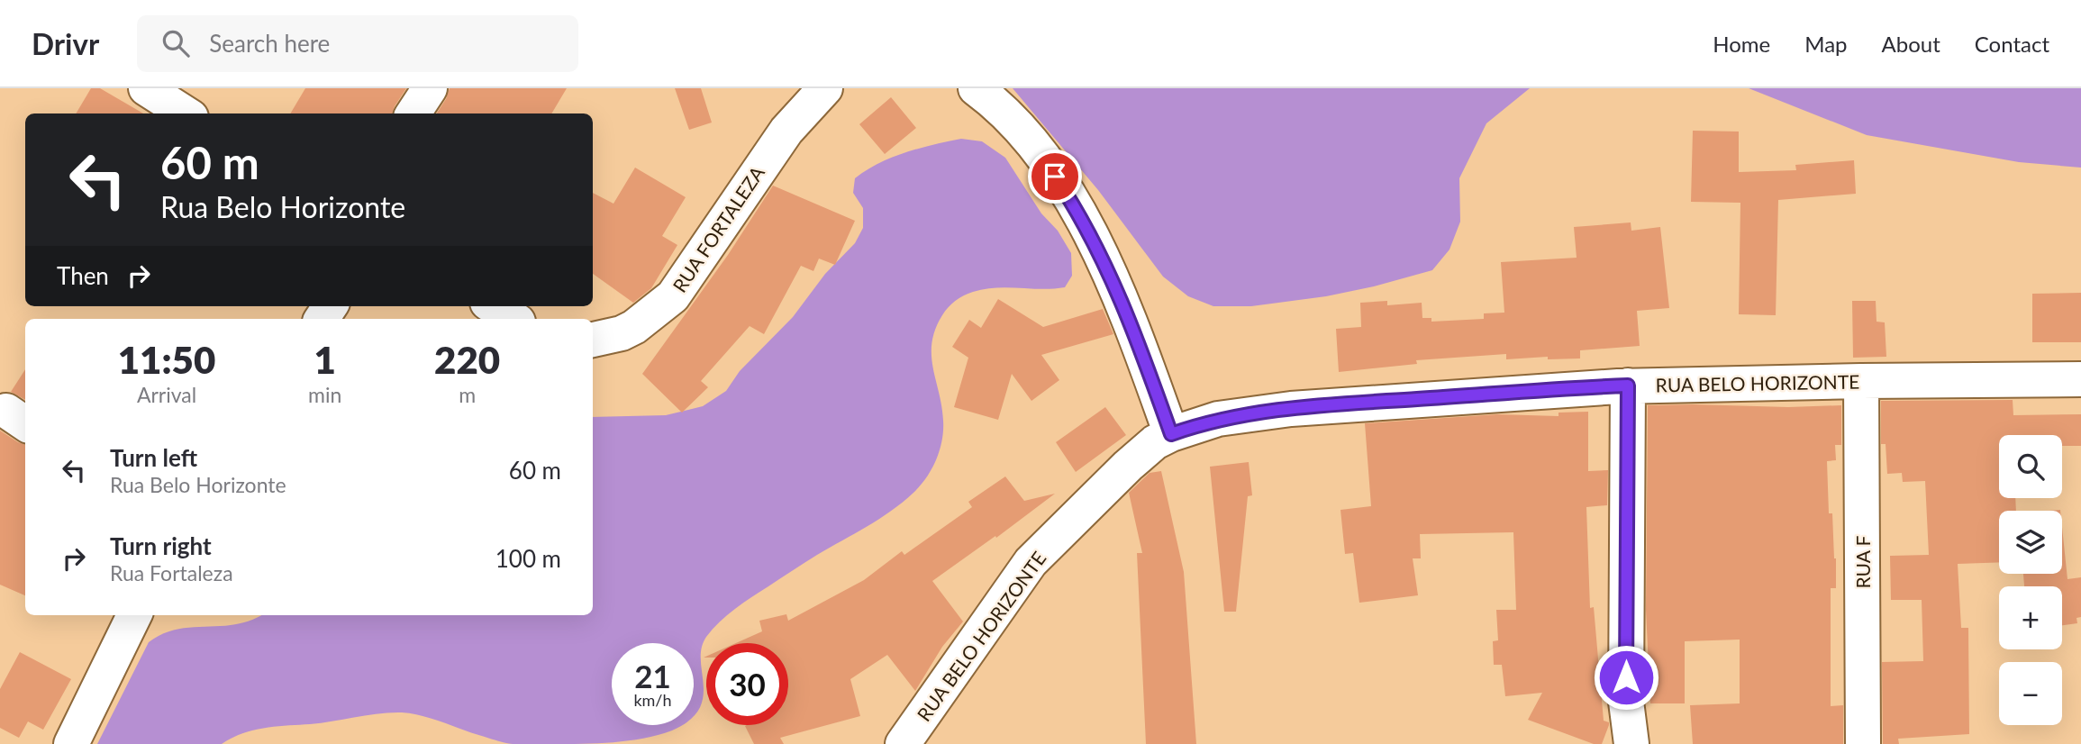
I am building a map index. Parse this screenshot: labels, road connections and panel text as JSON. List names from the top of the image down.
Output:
{
  "streets": {
    "street": ["RUA FORTALEZA", "RUA BELO HORIZONTE", "RUA F"]
  },
  "crossings": [
    ["RUA BELO HORIZONTE", "RUA F"]
  ],
  "page": {
    "header": "Drivr",
    "search": "Search here",
    "nav": [
      "Home",
      "Map",
      "About",
      "Contact"
    ],
    "turn": ["60 m", "Rua Belo Horizonte"],
    "then": "Then",
    "eta": [
      "11:50",
      "Arrival",
      "1",
      "min",
      "220",
      "m"
    ],
    "list": [
      {
        "name": "Turn left",
        "note": "Rua Belo Horizonte",
        "value": "60 m"
      },
      {
        "name": "Turn right",
        "note": "Rua Fortaleza",
        "value": "100 m"
      }
    ],
    "map_buttons": ["+", "−"],
    "speed": "21 km/h",
    "limit": "30"
  }
}
